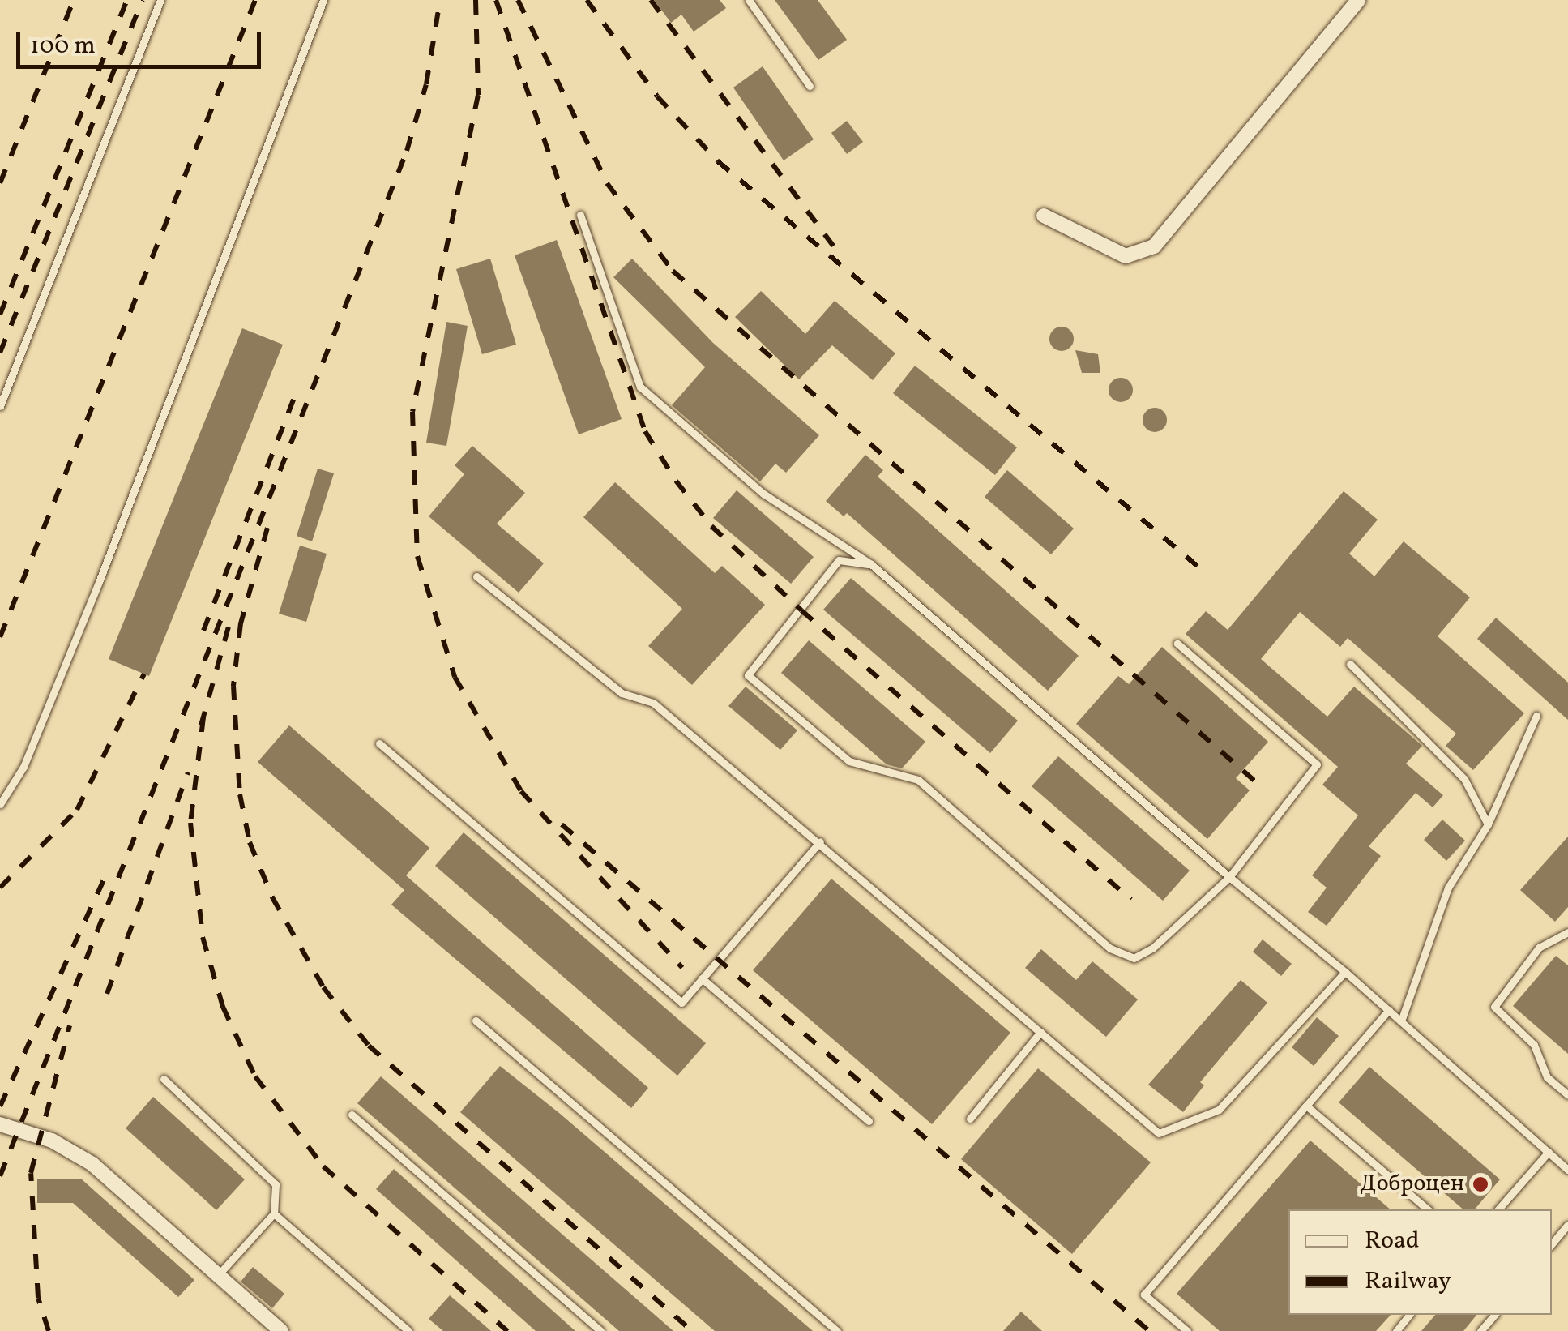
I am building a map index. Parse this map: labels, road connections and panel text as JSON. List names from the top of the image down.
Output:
{
  "places": ["Доброцен"],
  "legend": ["Road", "Railway"],
  "scale_bar": "100 m"
}
